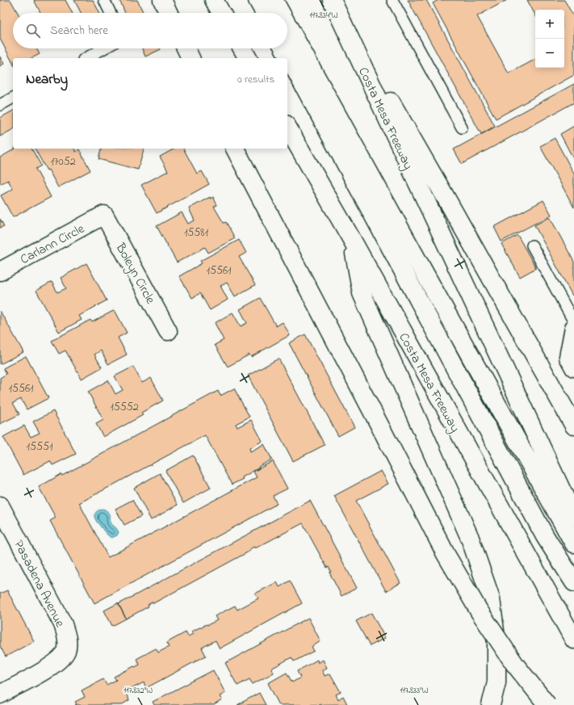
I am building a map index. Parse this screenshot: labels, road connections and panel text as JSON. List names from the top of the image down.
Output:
{
  "streets": {
    "main road": [
      "Costa Mesa Freeway",
      "Carlann Circle",
      "Boleyn Circle",
      "Pasadena Avenue"
    ]
  },
  "crossings": [
    ["Carlann Circle", "Boleyn Circle"]
  ],
  "house_numbers": [
    "17052",
    "15581",
    "15561",
    "15561",
    "15552",
    "15551"
  ],
  "page": {
    "map_buttons": ["+", "−"],
    "search": "Search here",
    "heading": ["Nearby", "0 results"]
  },
  "coordinates": ["117.834°W", "117.832°W", "117.833°W"]
}
